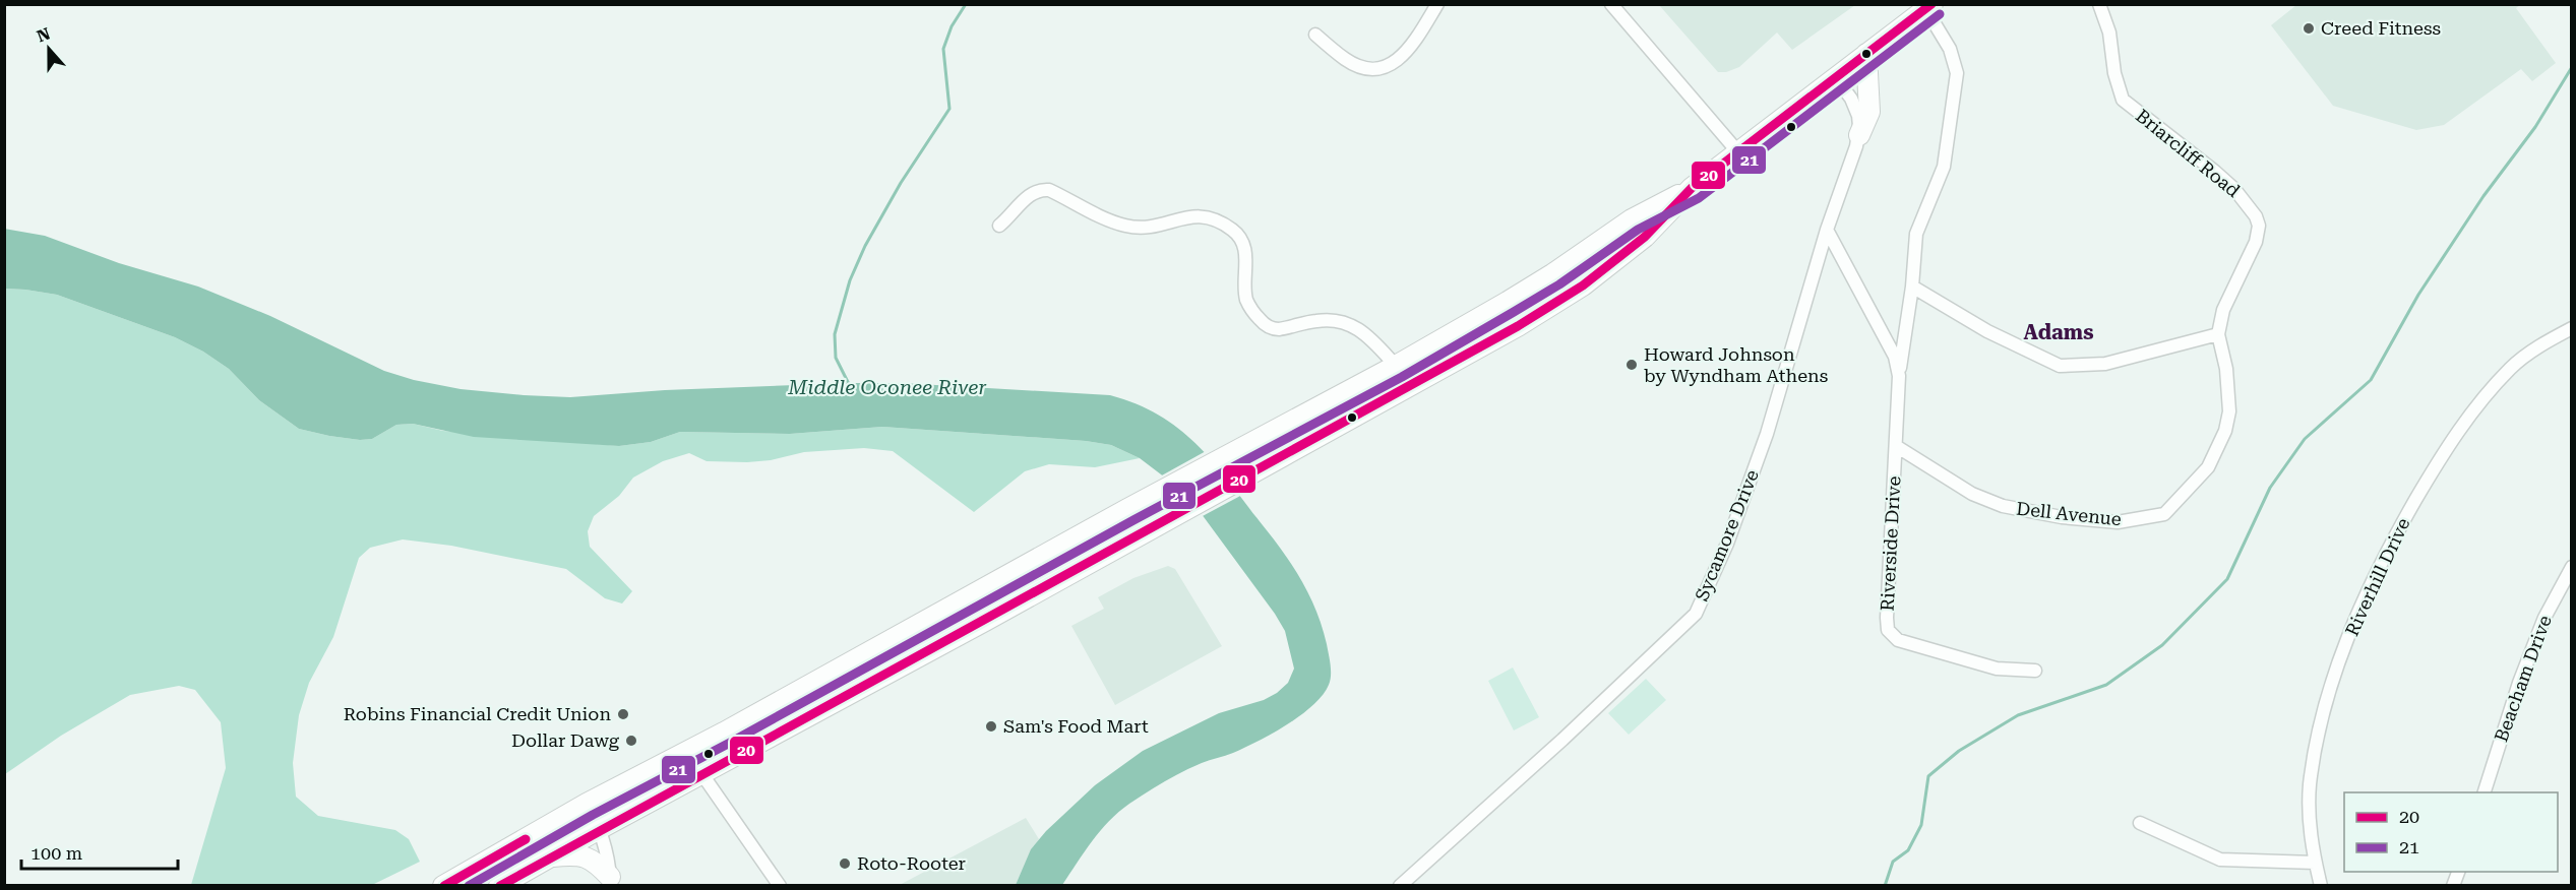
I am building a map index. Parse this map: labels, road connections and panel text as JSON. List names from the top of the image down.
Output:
{
  "streets": {
    "street": [
      "Briarcliff Road",
      "Dell Avenue",
      "Sycamore Drive",
      "Riverside Drive",
      "Riverhill Drive",
      "Beacham Drive"
    ]
  },
  "crossings": [
    ["Briarcliff Road", "Dell Avenue"],
    ["Dell Avenue", "Riverside Drive"],
    ["Sycamore Drive", "Riverside Drive"]
  ],
  "districts": ["Adams"],
  "water": ["Middle Oconee River"],
  "places": [
    "Creed Fitness",
    "Howard Johnson by Wyndham Athens",
    "Robins Financial Credit Union",
    "Sam's Food Mart",
    "Dollar Dawg",
    "Roto-Rooter"
  ],
  "lines": ["transit line 20", "transit line 21"],
  "legend": ["20", "21"],
  "scale_bar": "100 m",
  "north": "top"
}
